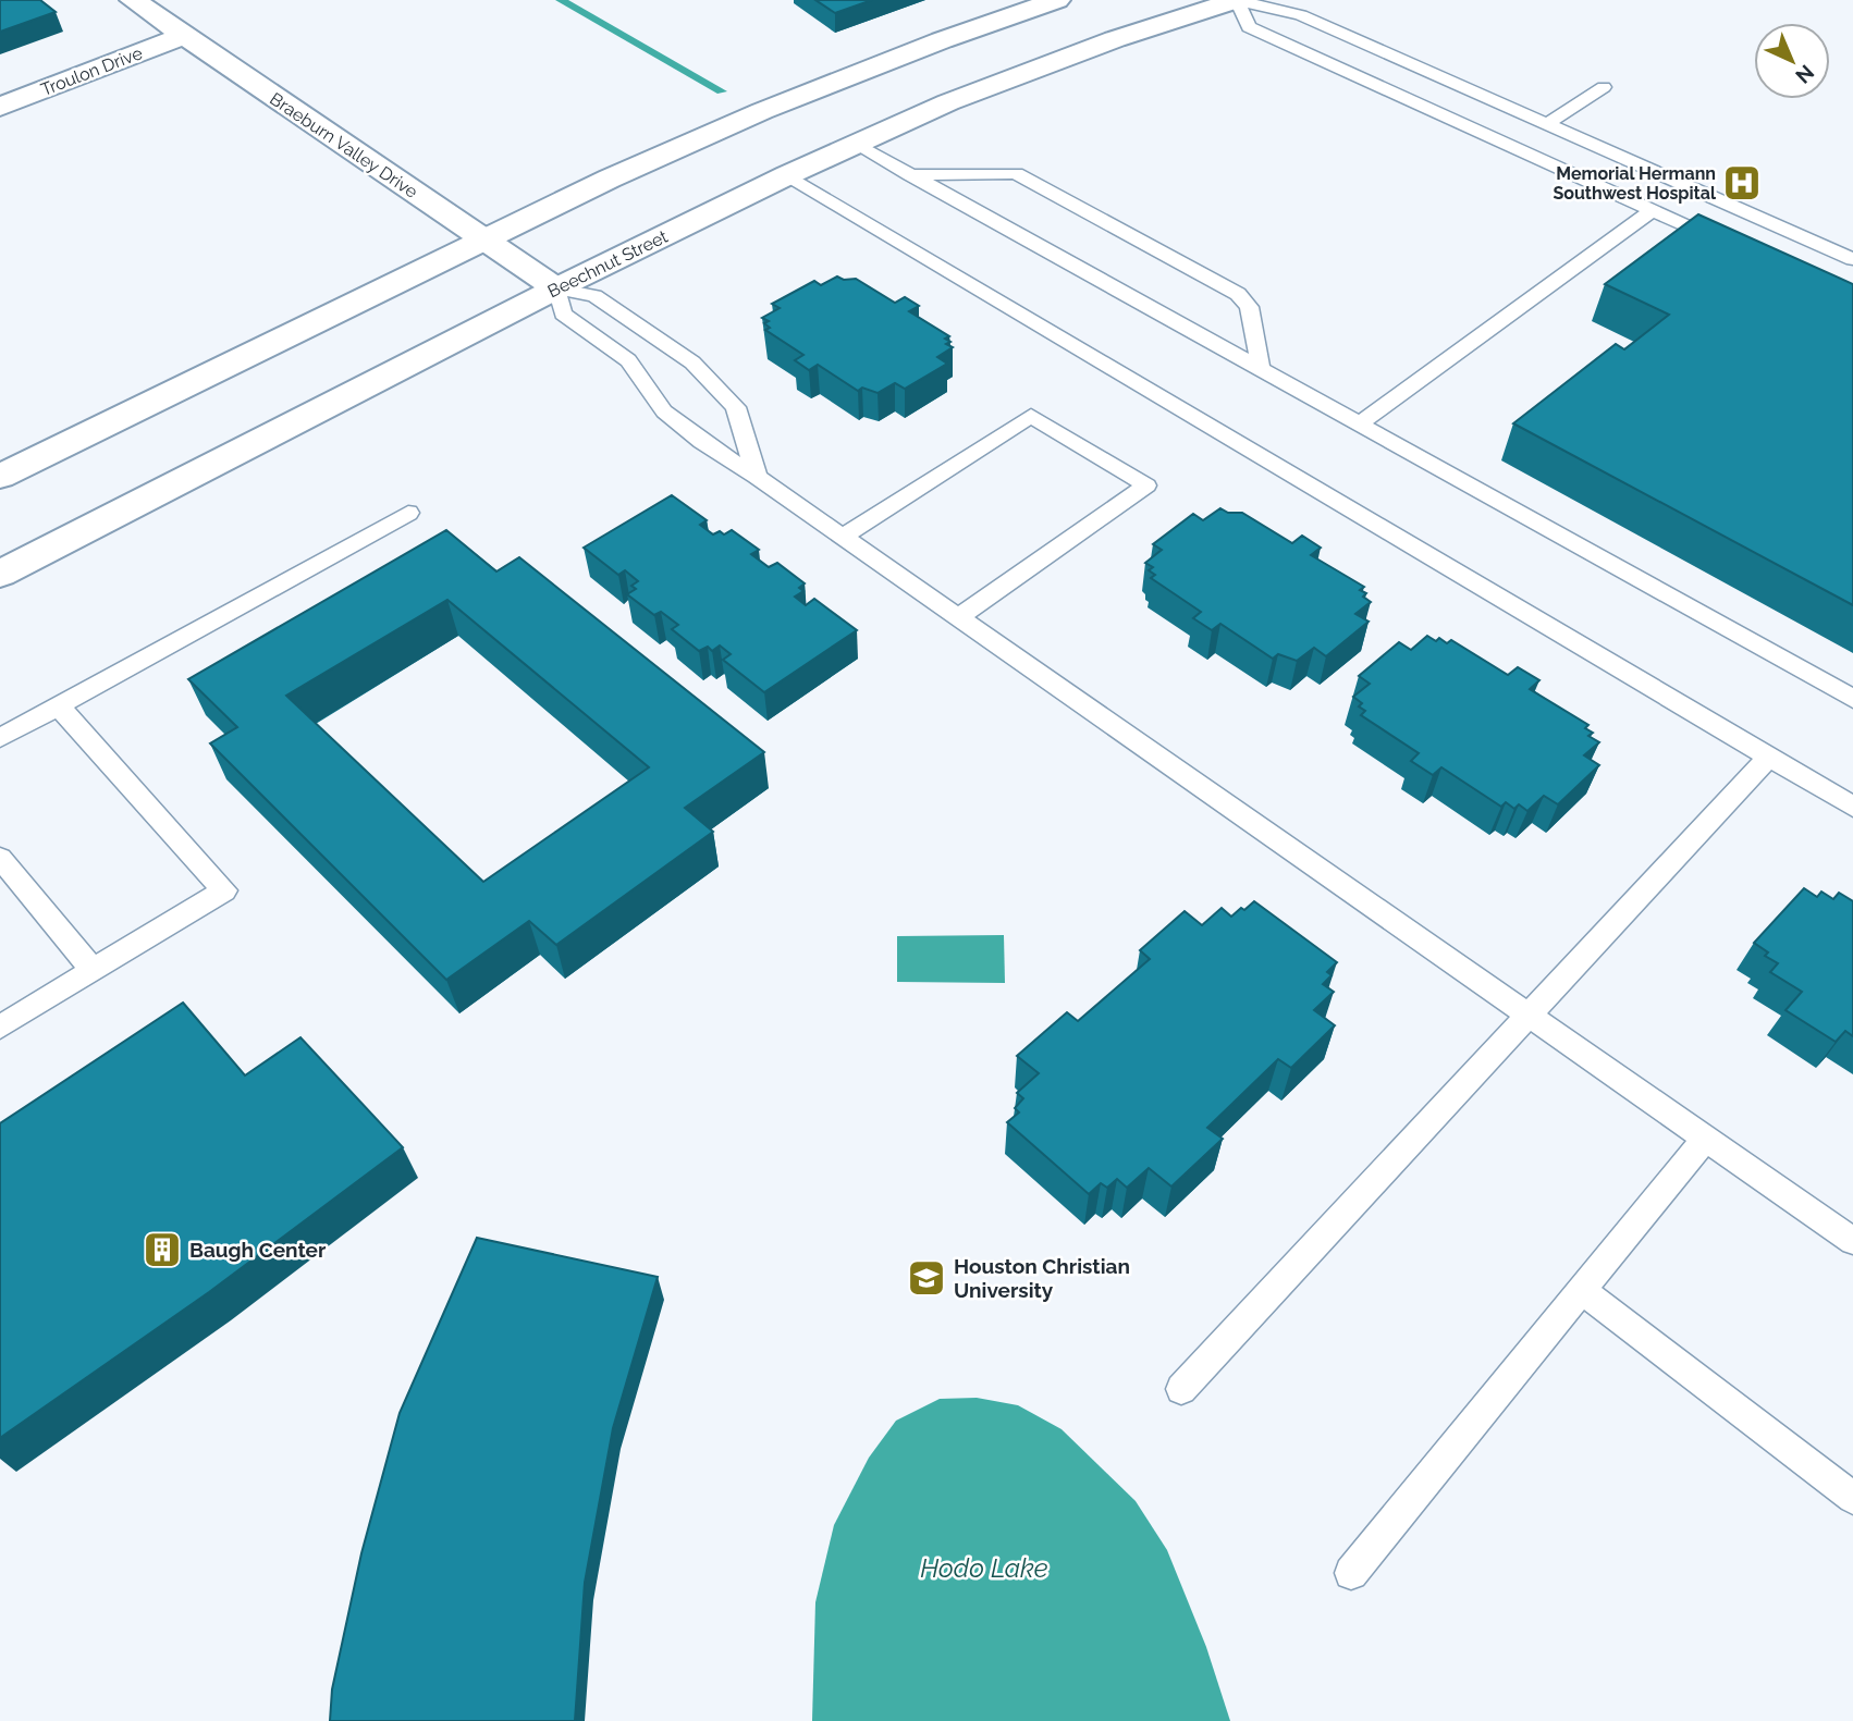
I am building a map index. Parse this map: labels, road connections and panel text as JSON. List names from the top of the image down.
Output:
{
  "streets": {
    "main road": ["Troulon Drive", "Braeburn Valley Drive", "Beechnut Street"]
  },
  "crossings": [
    ["Troulon Drive", "Braeburn Valley Drive"],
    ["Braeburn Valley Drive", "Beechnut Street"]
  ],
  "water": ["Hodo Lake"],
  "places": {
    "hospital": ["Memorial Hermann Southwest Hospital"],
    "building": ["Baugh Center"],
    "school or university": ["Houston Christian University"]
  },
  "north": "bottom right"
}
